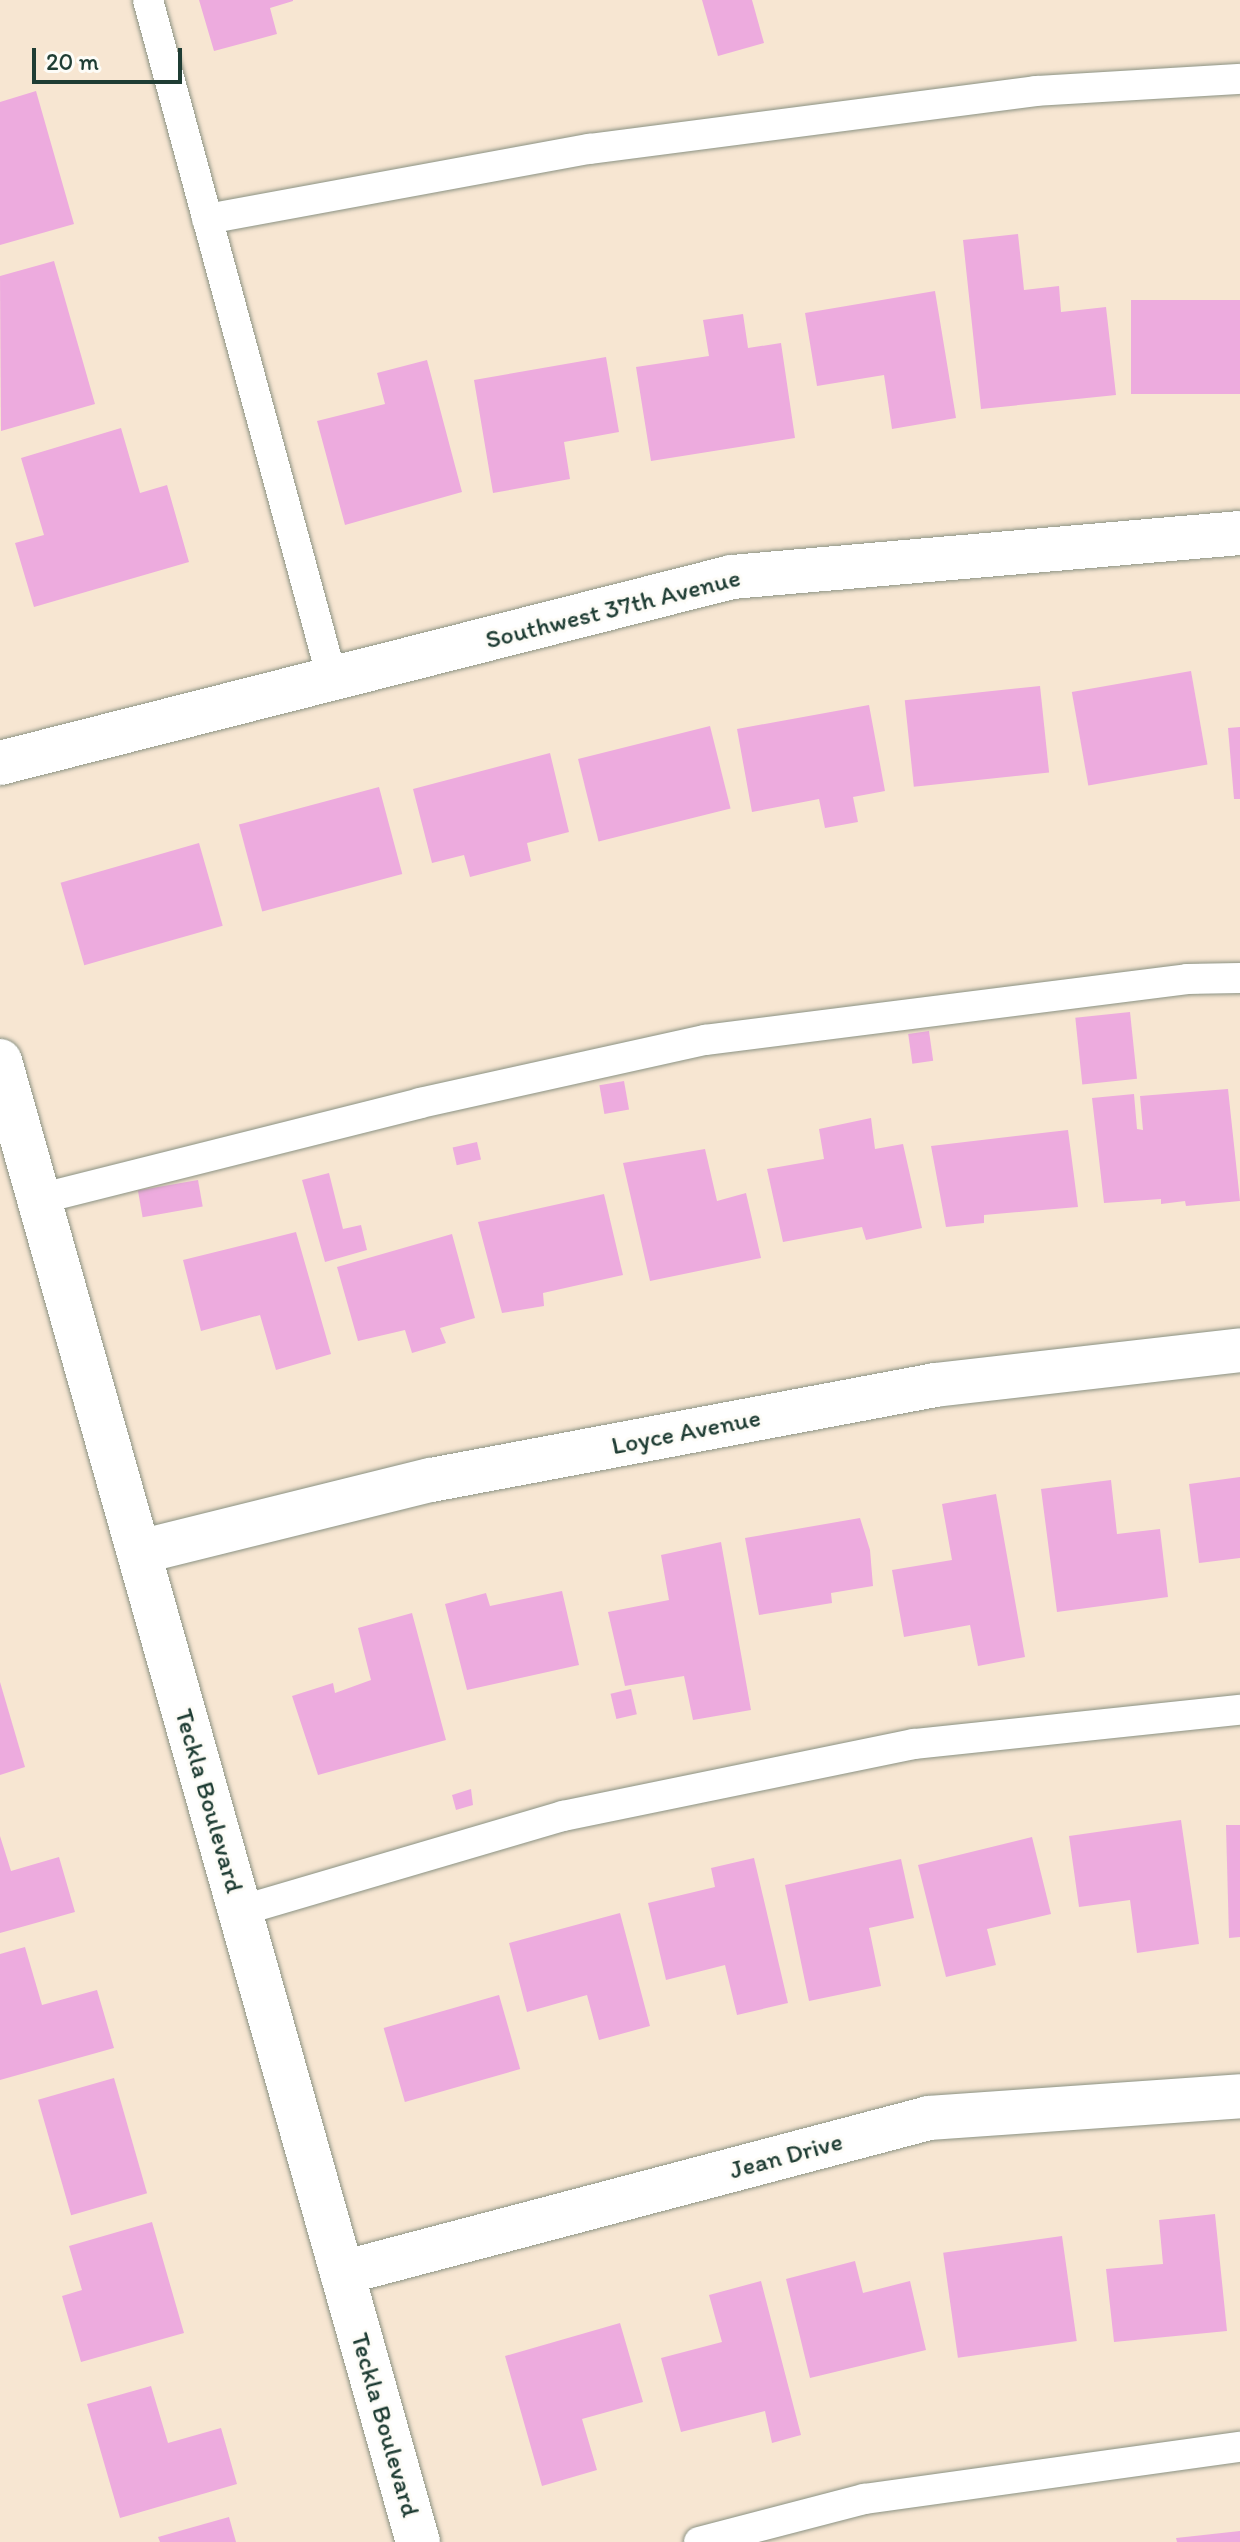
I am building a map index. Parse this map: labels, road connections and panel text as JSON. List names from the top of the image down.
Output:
{
  "streets": {
    "street": [
      "Southwest 37th Avenue",
      "Loyce Avenue",
      "Teckla Boulevard",
      "Jean Drive"
    ]
  },
  "crossings": [
    ["Loyce Avenue", "Teckla Boulevard"],
    ["Teckla Boulevard", "Jean Drive"]
  ],
  "scale_bar": "20 m"
}
